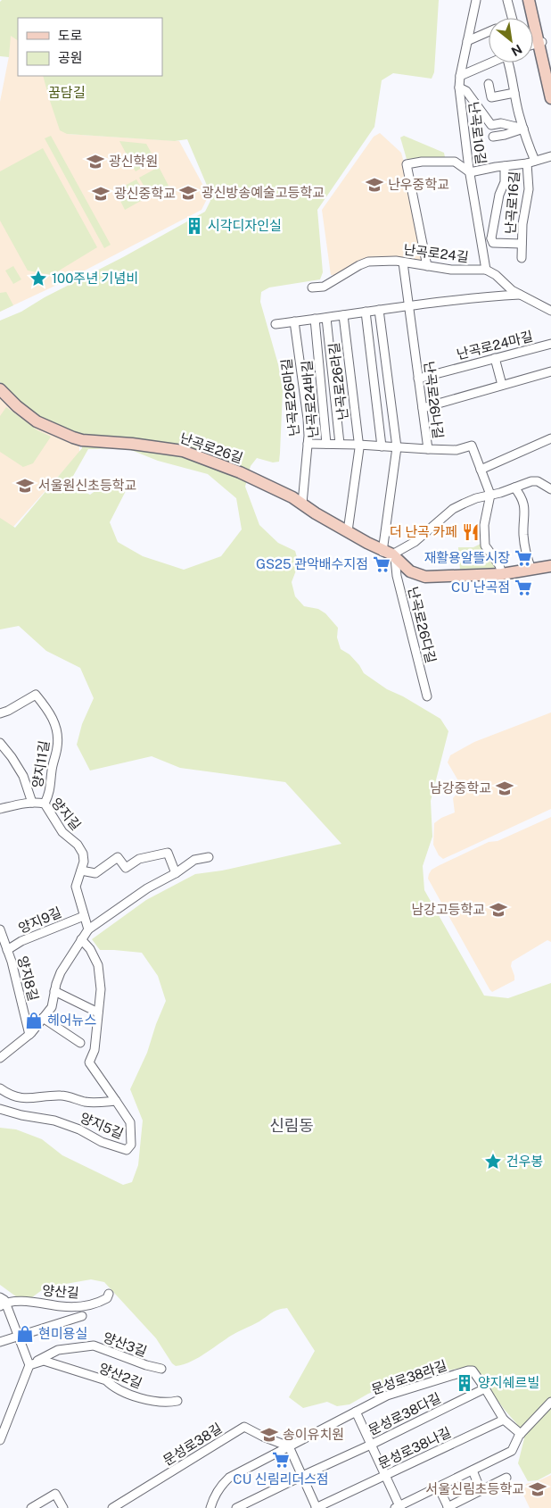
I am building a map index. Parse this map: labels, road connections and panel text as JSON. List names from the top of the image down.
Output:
{
  "streets": {
    "street": [
      "난곡로10길",
      "난곡로16길",
      "난곡로24길",
      "난곡로24마길",
      "난곡로26라길",
      "난곡로26마길",
      "난곡로24바길",
      "난곡로26나길",
      "난곡로26길",
      "난곡로26다길",
      "양지11길",
      "양지길",
      "양지9길",
      "양지8길",
      "양지5길",
      "양산길",
      "양산3길",
      "양산2길",
      "문성로38라길",
      "문성로38다길",
      "문성로38길",
      "문성로38나길"
    ]
  },
  "crossings": [
    ["난곡로10길", "난곡로16길"],
    ["난곡로10길", "난곡로24길"],
    ["난곡로24마길", "난곡로26나길"],
    ["난곡로26라길", "난곡로26길"],
    ["난곡로26마길", "난곡로24바길"],
    ["난곡로26마길", "난곡로26길"],
    ["난곡로26길", "난곡로26다길"],
    ["양지11길", "양지길"],
    ["양지길", "양지9길"],
    ["양지9길", "양지8길"],
    ["양산길", "양산3길"],
    ["양산길", "양산2길"],
    ["양산3길", "양산2길"],
    ["문성로38라길", "문성로38다길"],
    ["문성로38라길", "문성로38길"]
  ],
  "districts": ["신림동"],
  "parks": ["꿈담길"],
  "places": {
    "school or university": [
      "광신학원",
      "난우중학교",
      "광신방송예술고등학교",
      "광신중학교",
      "서울원신초등학교",
      "남강중학교",
      "남강고등학교",
      "송이유치원",
      "서울신림초등학교"
    ],
    "building": ["시각디자인실", "양지쉐르빌"],
    "place": ["100주년 기념비", "건우봉"],
    "restaurant": ["더 난곡 카페"],
    "supermarket": [
      "재활용알뜰시장",
      "GS25 관악배수지점",
      "CU 난곡점",
      "CU 신림리더스점"
    ],
    "shop": ["헤어뉴스", "현미용실"]
  },
  "legend": ["도로", "공원"],
  "north": "bottom right"
}
